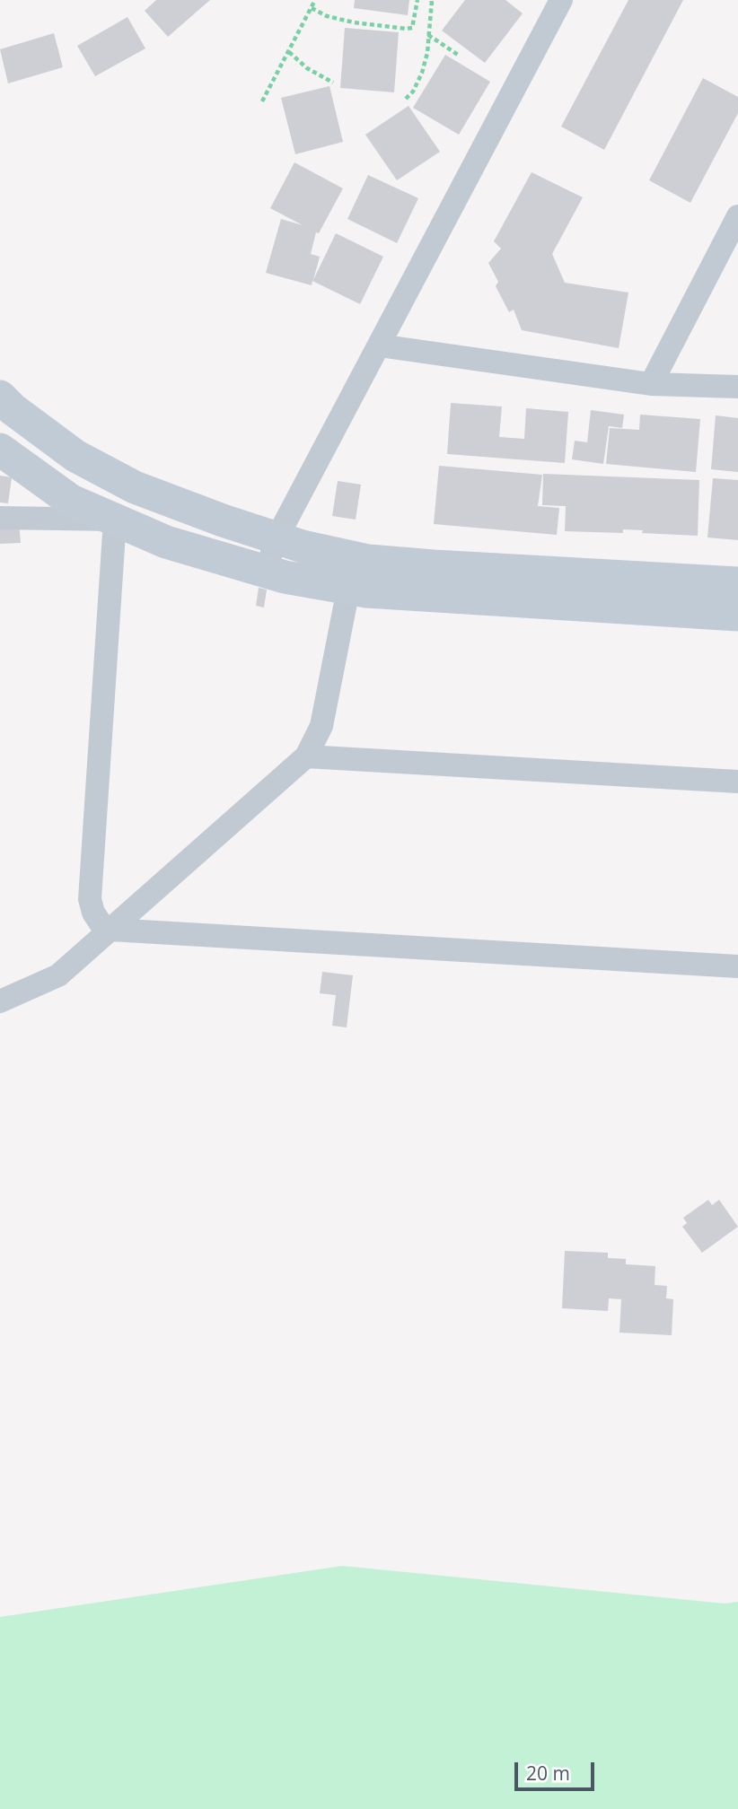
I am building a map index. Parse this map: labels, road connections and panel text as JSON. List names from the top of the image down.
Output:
{
  "scale_bar": "20 m"
}
